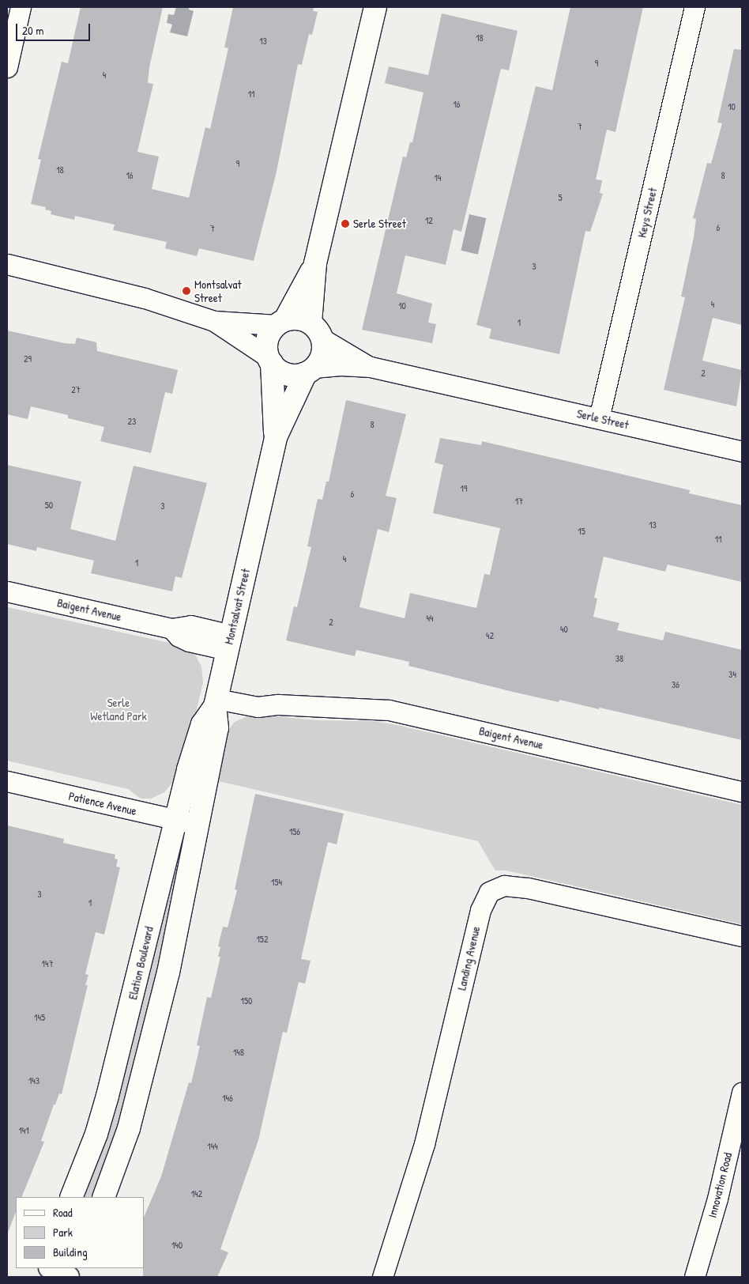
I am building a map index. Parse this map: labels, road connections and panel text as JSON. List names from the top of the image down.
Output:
{
  "streets": {
    "street": [
      "Keys Street",
      "Serle Street",
      "Montsalvat Street",
      "Baigent Avenue",
      "Patience Avenue",
      "Landing Avenue",
      "Elation Boulevard",
      "Innovation Road"
    ]
  },
  "crossings": [
    ["Keys Street", "Serle Street"],
    ["Serle Street", "Montsalvat Street"],
    ["Montsalvat Street", "Baigent Avenue"],
    ["Montsalvat Street", "Elation Boulevard"],
    ["Patience Avenue", "Elation Boulevard"]
  ],
  "parks": ["Serle Wetland Park"],
  "places": ["Serle Street", "Montsalvat Street"],
  "house_numbers": [
    "18",
    "13",
    "9",
    "4",
    "11",
    "16",
    "10",
    "7",
    "9",
    "18",
    "16",
    "8",
    "14",
    "5",
    "12",
    "6",
    "7",
    "3",
    "4",
    "10",
    "1",
    "29",
    "2",
    "27",
    "23",
    "8",
    "19",
    "6",
    "17",
    "50",
    "3",
    "13",
    "15",
    "11",
    "4",
    "1",
    "44",
    "2",
    "40",
    "42",
    "38",
    "34",
    "36",
    "156",
    "154",
    "3",
    "1",
    "152",
    "147",
    "150",
    "145",
    "148",
    "143",
    "146",
    "141",
    "144",
    "142",
    "140"
  ],
  "legend": ["Road", "Park", "Building"],
  "scale_bar": "20 m"
}
